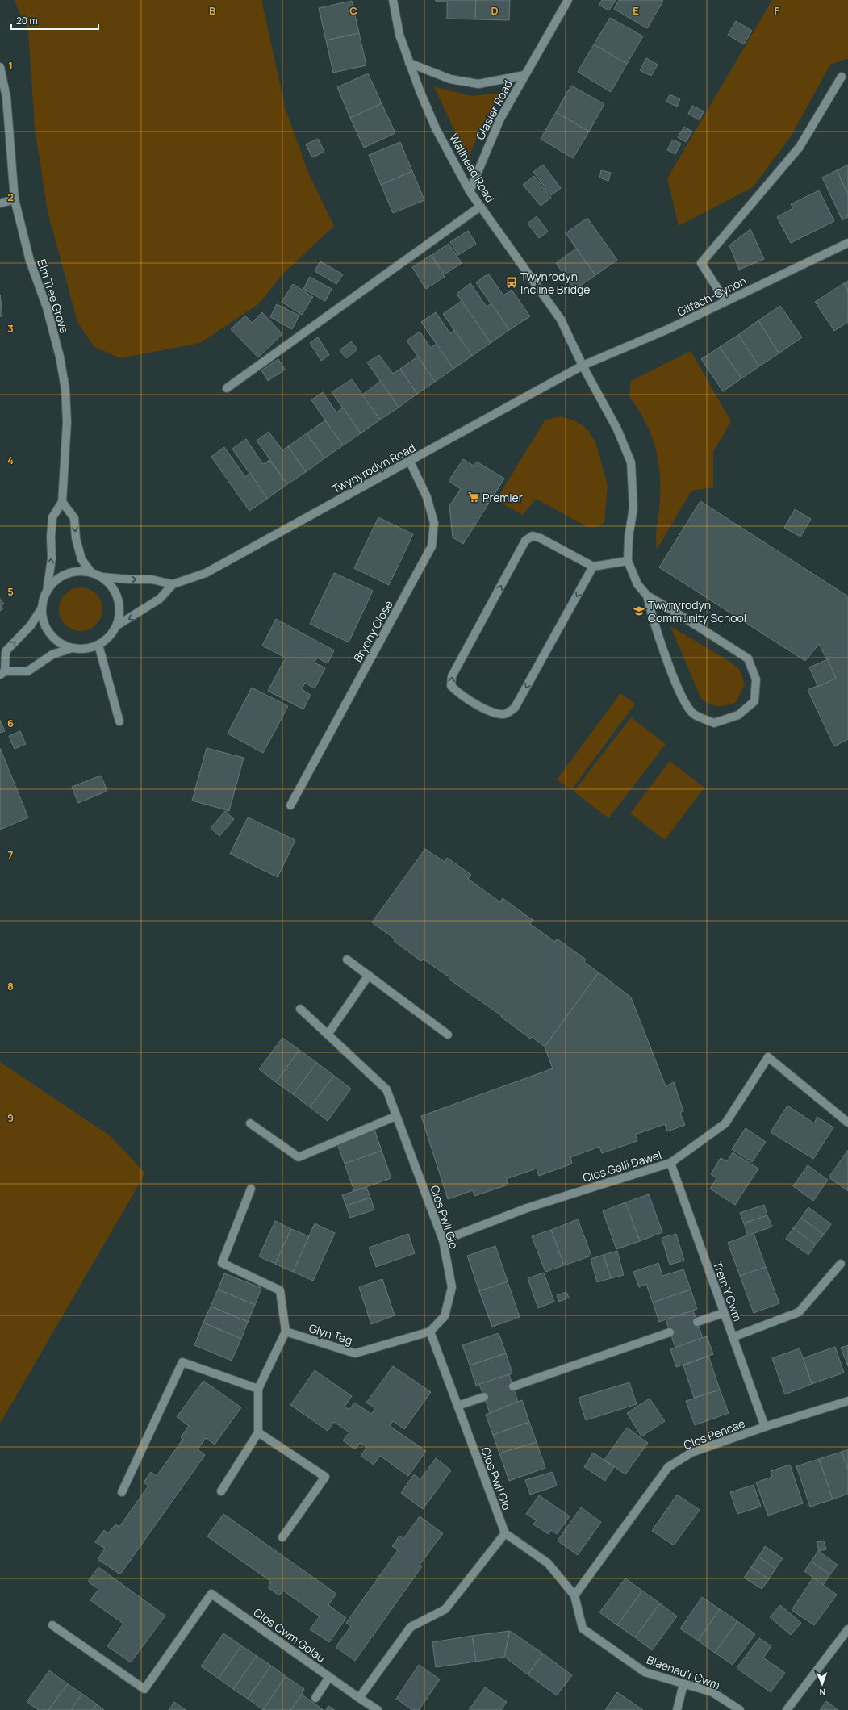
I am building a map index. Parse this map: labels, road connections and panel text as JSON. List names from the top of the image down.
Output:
{
  "streets": {
    "street": [
      "Glasier Road",
      "Wallhead Road",
      "Elm Tree Grove",
      "Gilfach-Cynon",
      "Twynyrodyn Road",
      "Bryony Close",
      "Clos Gelli Dawel",
      "Clos Pwll Glo",
      "Trem Y Cwm",
      "Glyn Teg",
      "Clos Pencae",
      "Clos Cwm Golau",
      "Blaenau'r Cwm"
    ]
  },
  "crossings": [
    ["Glasier Road", "Wallhead Road"],
    ["Wallhead Road", "Gilfach-Cynon"],
    ["Wallhead Road", "Twynyrodyn Road"],
    ["Gilfach-Cynon", "Twynyrodyn Road"],
    ["Twynyrodyn Road", "Bryony Close"],
    ["Clos Gelli Dawel", "Clos Pwll Glo"],
    ["Clos Gelli Dawel", "Trem Y Cwm"],
    ["Clos Pwll Glo", "Glyn Teg"],
    ["Clos Pwll Glo", "Blaenau'r Cwm"],
    ["Trem Y Cwm", "Clos Pencae"],
    ["Clos Pencae", "Blaenau'r Cwm"]
  ],
  "places": {
    "bus stop": ["Twynrodyn Incline Bridge"],
    "supermarket": ["Premier"],
    "school or university": ["Twynyrodyn Community School"]
  },
  "scale_bar": "20 m",
  "north": "bottom",
  "grid": {
    "columns": [
      "B",
      "C",
      "D",
      "E",
      "F"
    ],
    "rows": [
      "1",
      "2",
      "3",
      "4",
      "5",
      "6",
      "7",
      "8",
      "9"
    ]
  }
}
